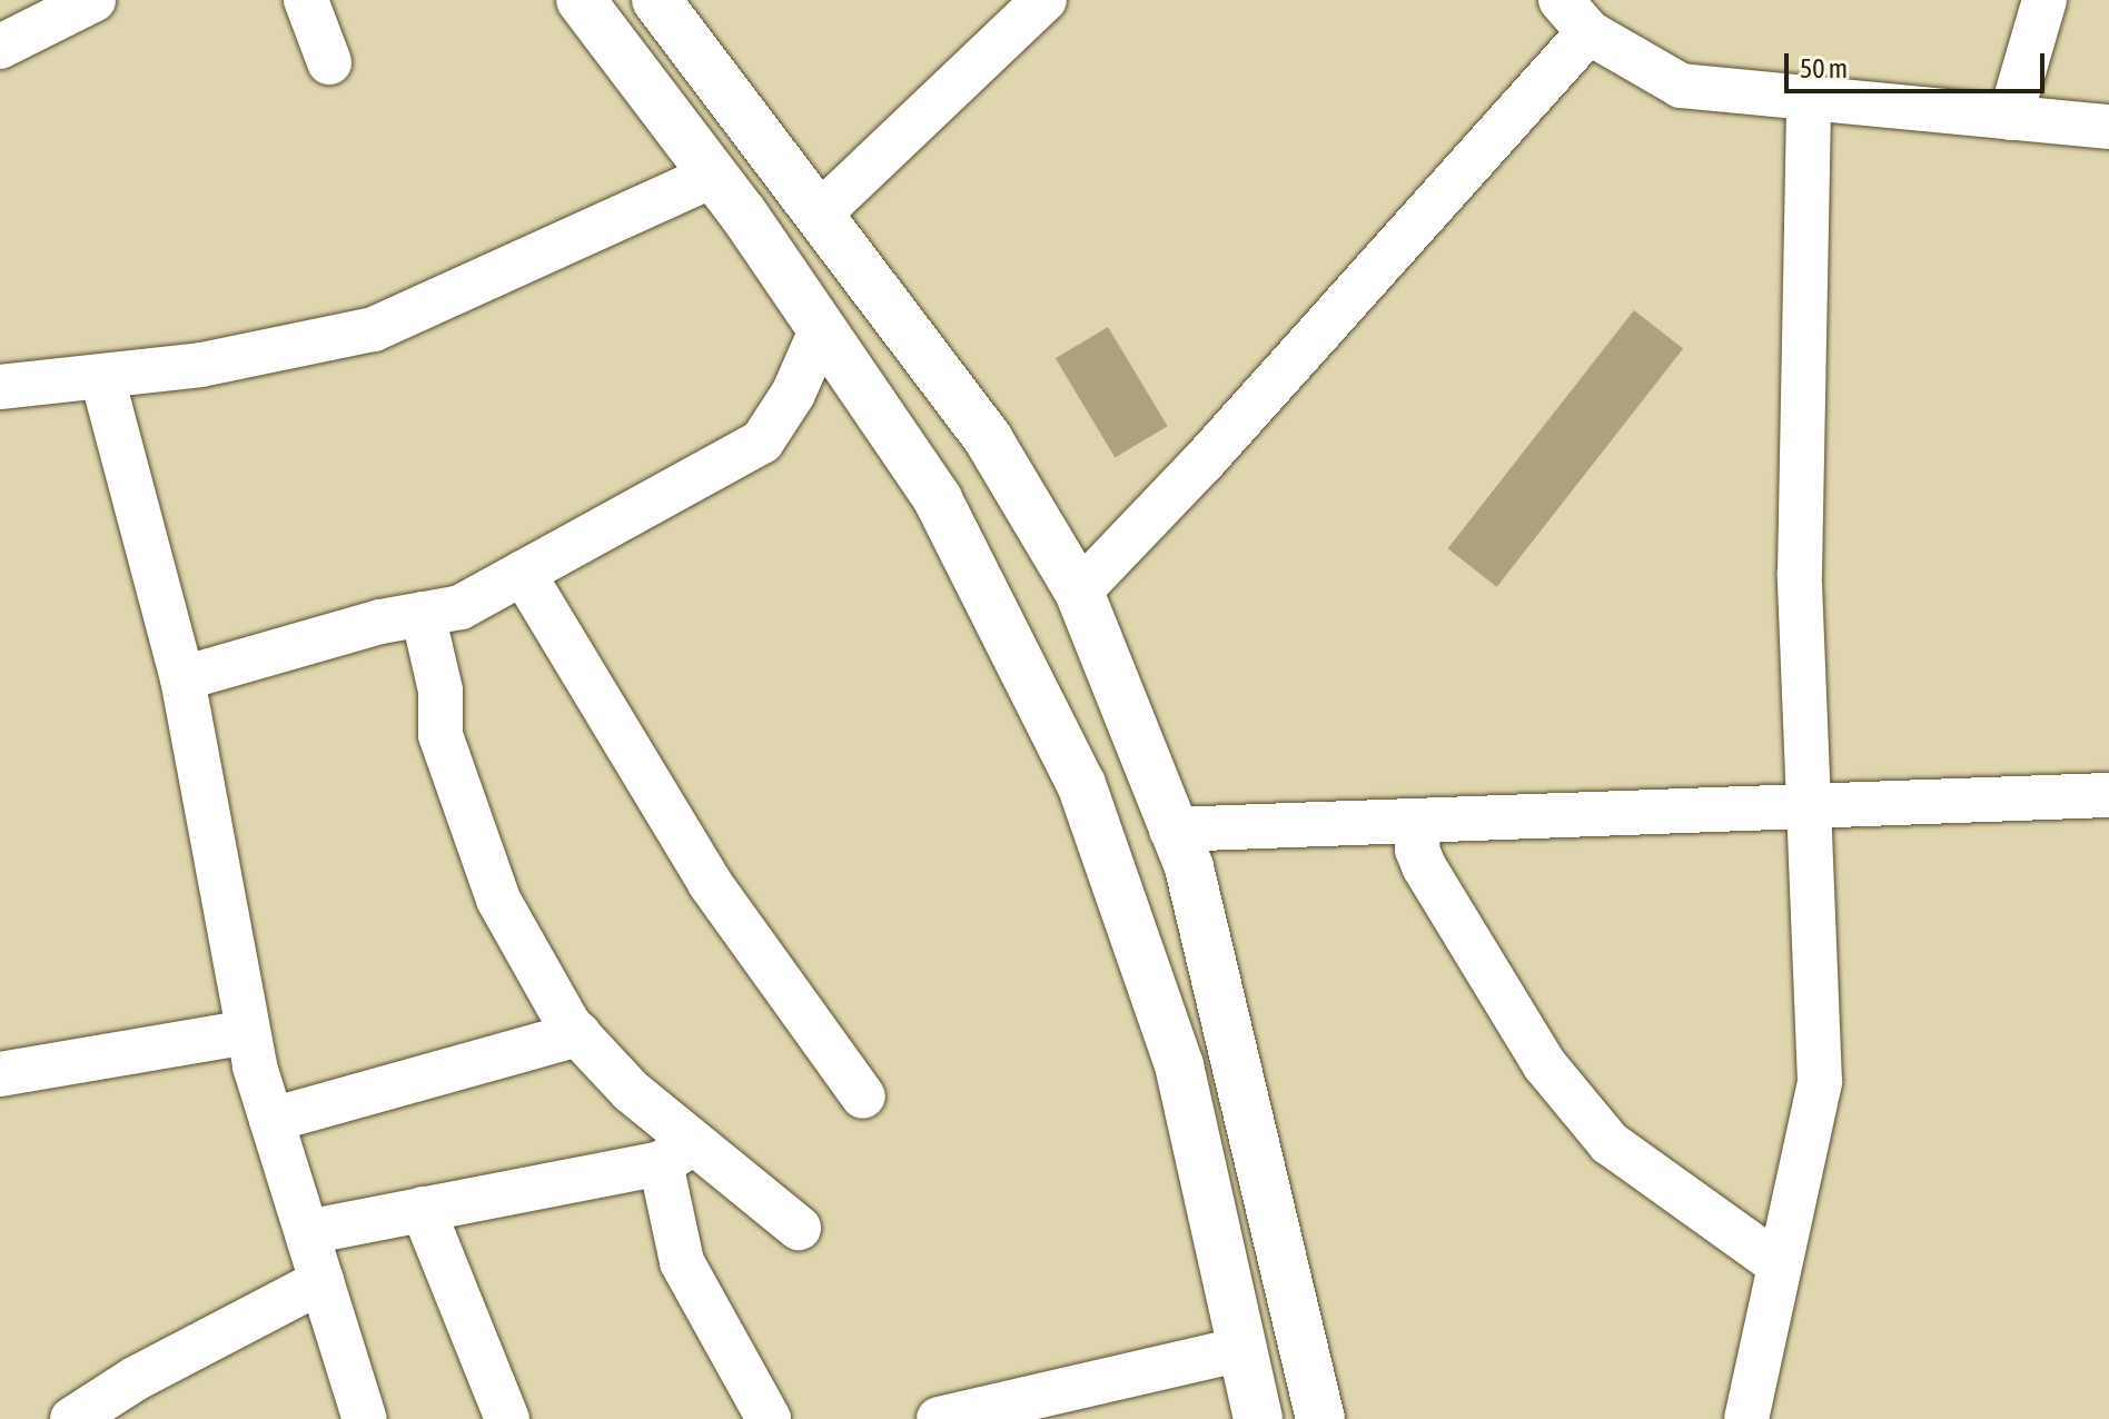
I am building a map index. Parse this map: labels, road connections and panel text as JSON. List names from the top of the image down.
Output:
{
  "scale_bar": "50 m"
}
